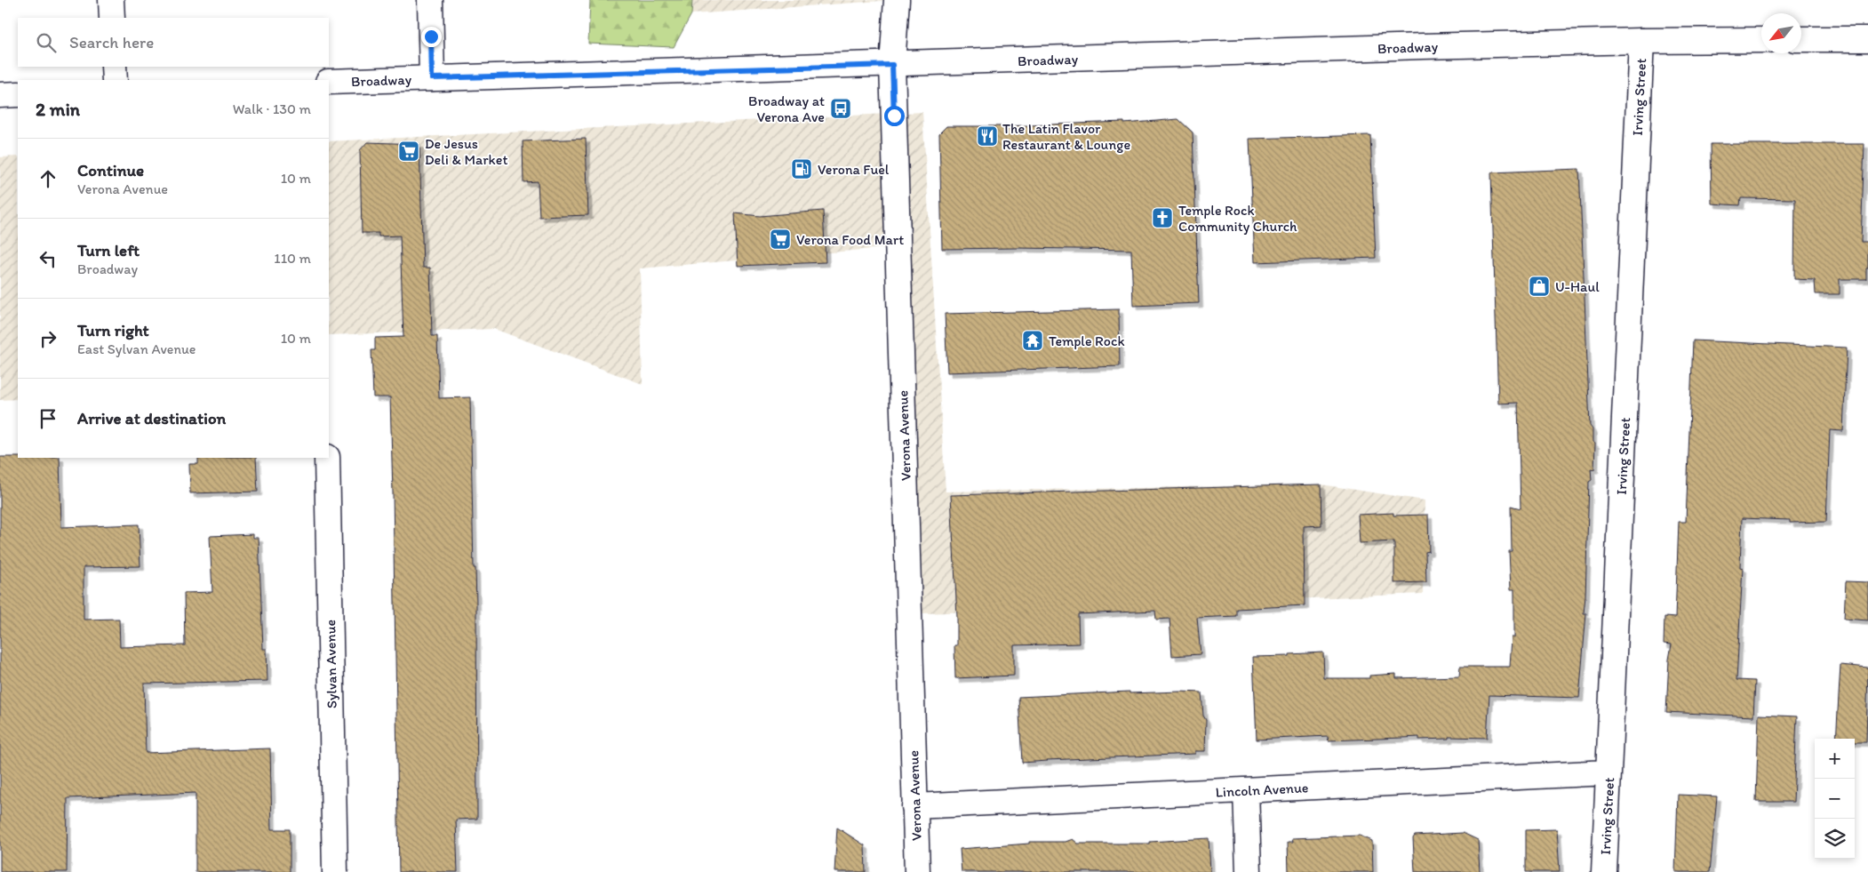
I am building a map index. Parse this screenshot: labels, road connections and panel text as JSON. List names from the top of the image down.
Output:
{
  "streets": {
    "street": [
      "Broadway",
      "Irving Street",
      "Verona Avenue",
      "Sylvan Avenue",
      "Lincoln Avenue"
    ]
  },
  "crossings": [
    ["Broadway", "Irving Street"],
    ["Broadway", "Verona Avenue"],
    ["Irving Street", "Lincoln Avenue"],
    ["Verona Avenue", "Lincoln Avenue"]
  ],
  "places": {
    "bus stop": ["Broadway at Verona Ave"],
    "restaurant": ["The Latin Flavor Restaurant & Lounge"],
    "supermarket": ["De Jesus Deli & Market", "Verona Food Mart"],
    "fuel station": ["Verona Fuel"],
    "church": ["Temple Rock Community Church"],
    "shop": ["U-Haul"],
    "temple": ["Temple Rock"]
  },
  "north": "bottom left",
  "page": {
    "search": "Search here",
    "heading": ["2 min", "Walk · 130 m"],
    "list": [
      ["Continue", "Verona Avenue", "10 m"],
      ["Turn left", "Broadway", "110 m"],
      ["Turn right", "East Sylvan Avenue", "10 m"],
      "Arrive at destination"
    ],
    "map_buttons": ["+", "−"]
  }
}
